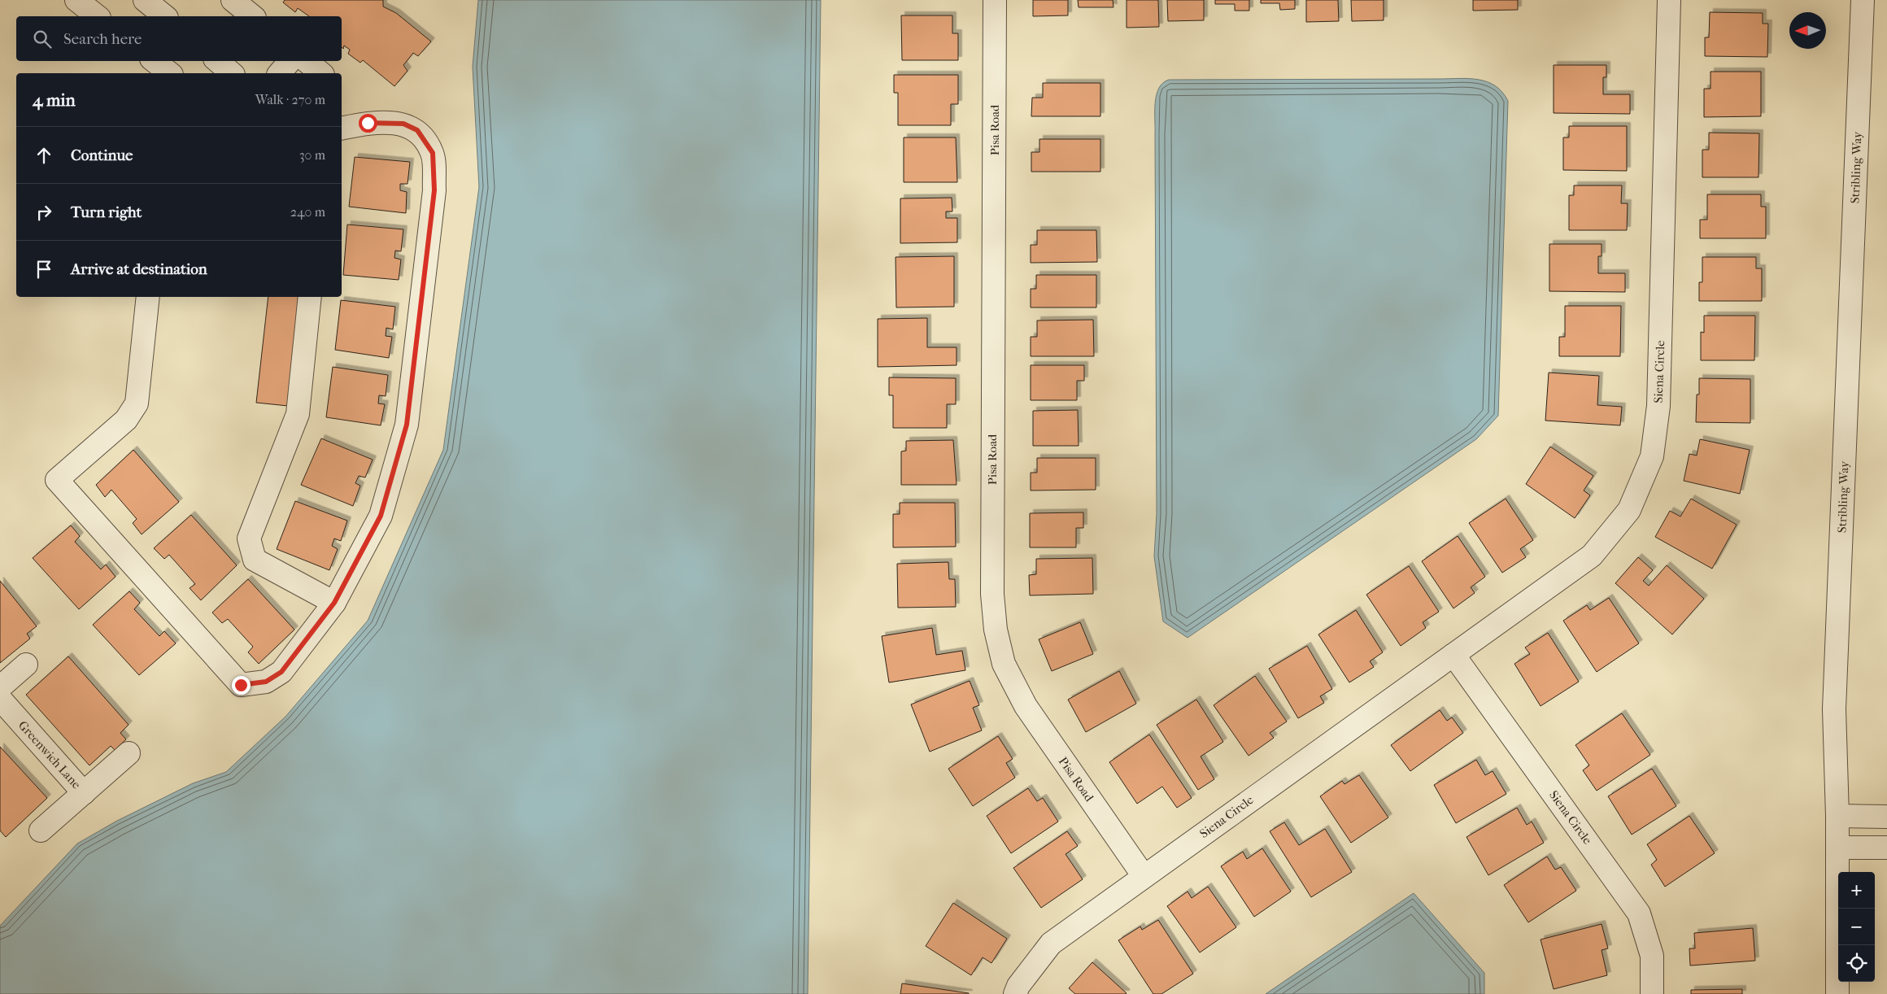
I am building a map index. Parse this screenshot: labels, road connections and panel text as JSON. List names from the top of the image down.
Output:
{
  "streets": {
    "street": [
      "Pisa Road",
      "Stribling Way",
      "Siena Circle",
      "Greenwich Lane"
    ]
  },
  "crossings": [
    ["Pisa Road", "Siena Circle"]
  ],
  "north": "left",
  "page": {
    "search": "Search here",
    "heading": ["4 min", "Walk · 270 m"],
    "list": [
      ["Continue", "30 m"],
      ["Turn right", "240 m"],
      "Arrive at destination"
    ],
    "map_buttons": ["+", "−"]
  }
}
